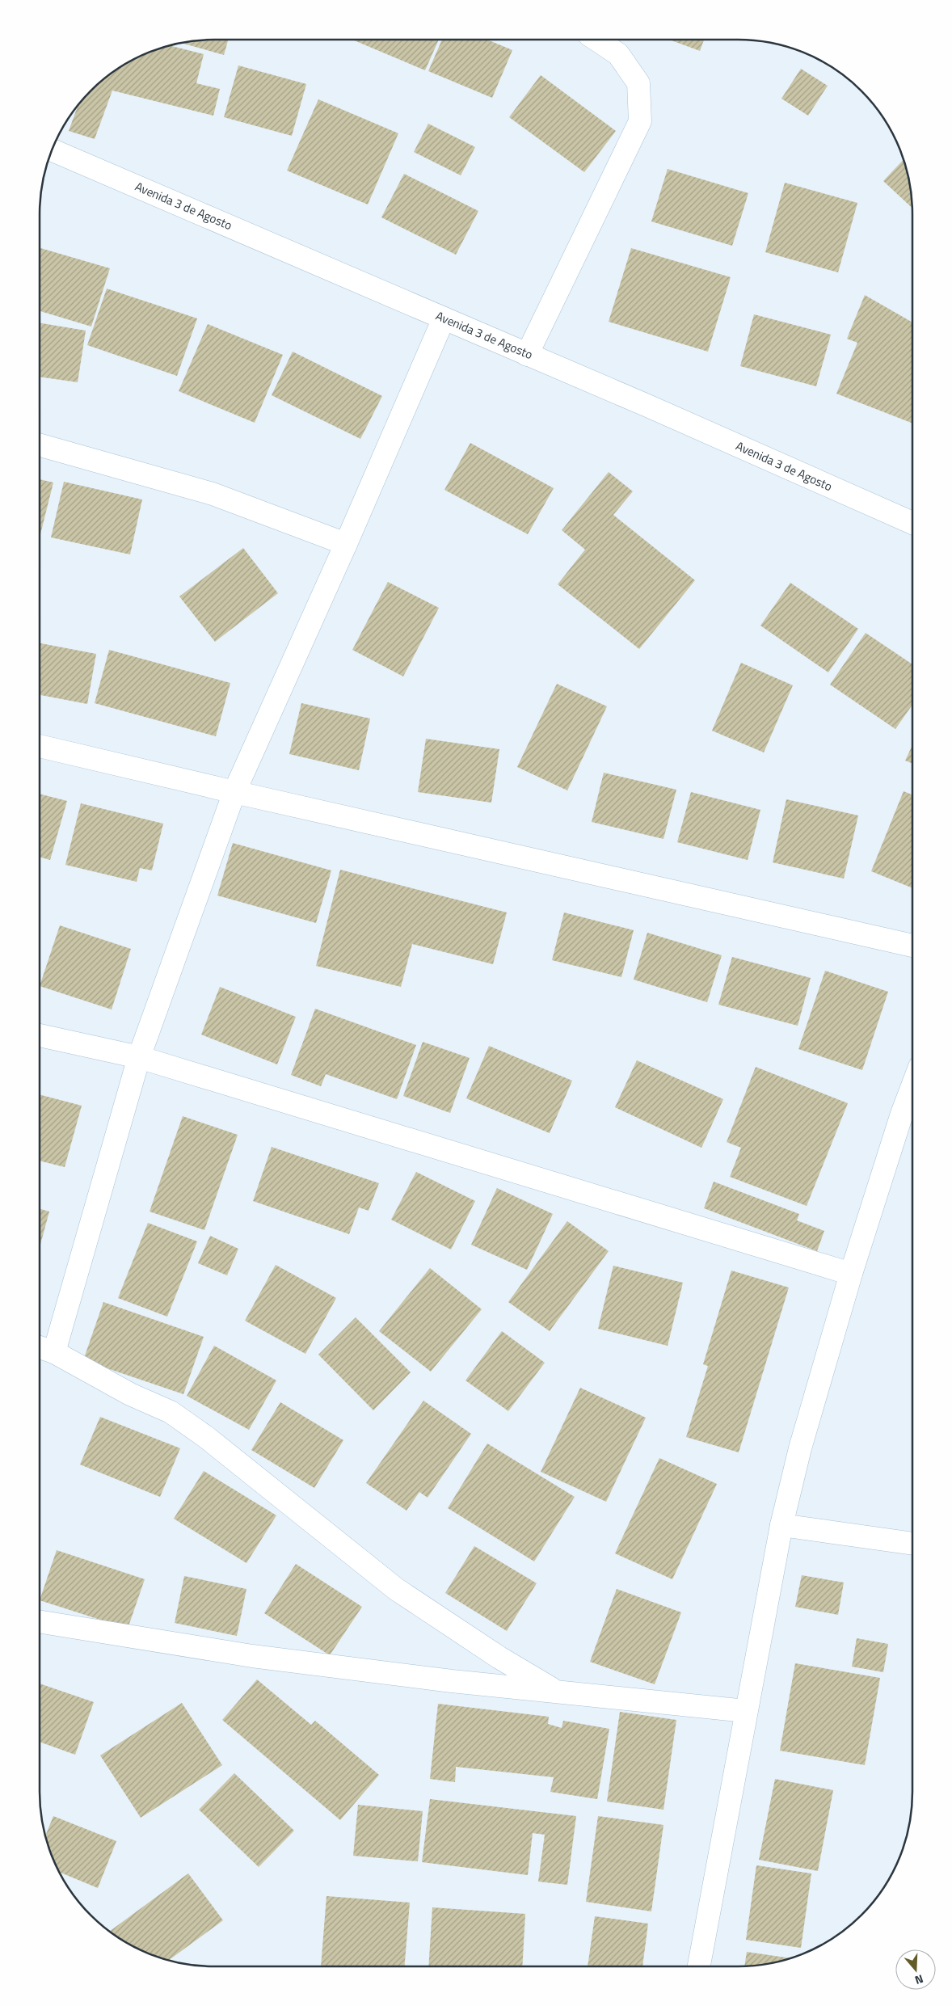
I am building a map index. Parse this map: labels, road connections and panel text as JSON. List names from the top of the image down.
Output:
{
  "streets": {
    "street": ["Avenida 3 de Agosto"]
  },
  "north": "bottom"
}
